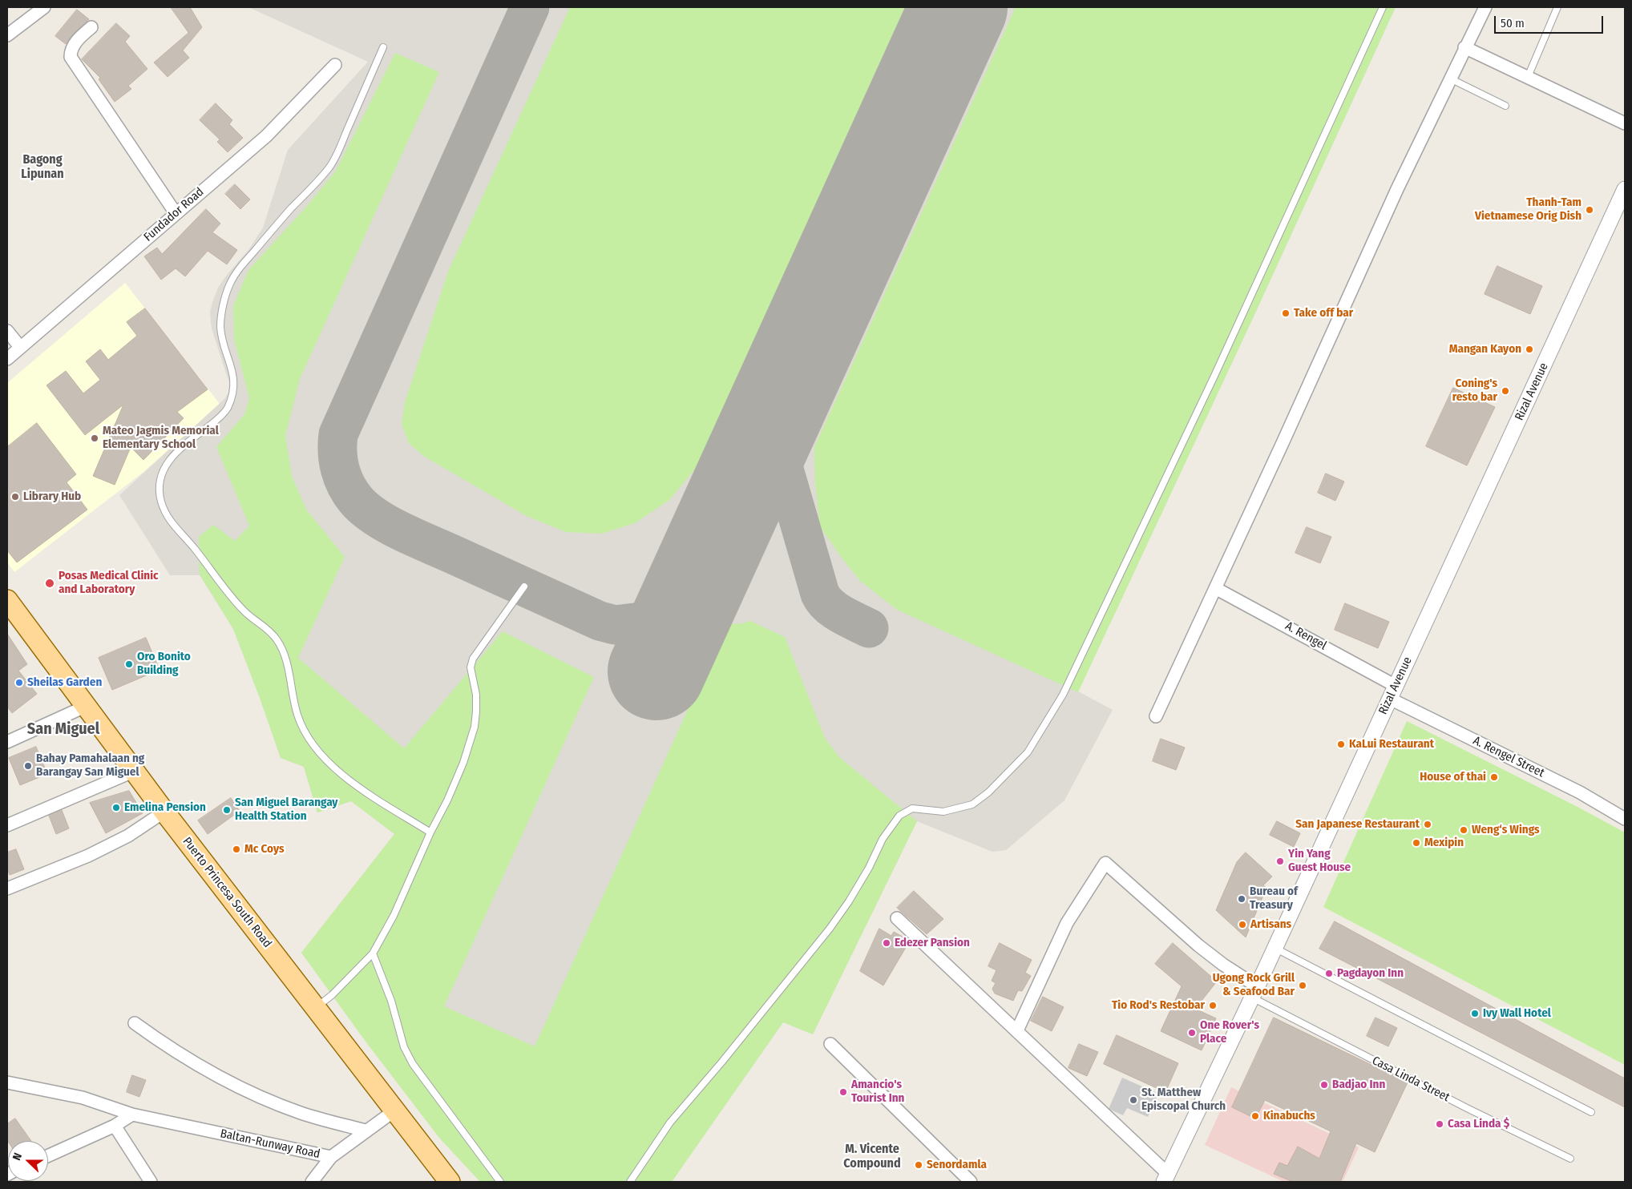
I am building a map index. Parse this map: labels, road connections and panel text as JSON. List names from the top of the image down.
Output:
{
  "streets": {
    "main road": ["Puerto Princesa South Road"],
    "street": [
      "Fundador Road",
      "Rizal Avenue",
      "A. Rengel",
      "A. Rengel Street",
      "Baltan-Runway Road"
    ],
    "lane": ["Casa Linda Street"]
  },
  "crossings": [
    ["Rizal Avenue", "A. Rengel"],
    ["Rizal Avenue", "A. Rengel Street"],
    ["Rizal Avenue", "Casa Linda Street"],
    ["A. Rengel", "A. Rengel Street"],
    ["Puerto Princesa South Road", "Baltan-Runway Road"]
  ],
  "districts": ["Bagong Lipunan", "San Miguel", "M. Vicente Compound"],
  "places": [
    "Thanh-Tam Vietnamese Orig Dish",
    "Take off bar",
    "Mangan Kayon",
    "Coning's resto bar",
    "Mateo Jagmis Memorial Elementary School",
    "Library Hub",
    "Posas Medical Clinic and Laboratory",
    "Oro Bonito Building",
    "Sheilas Garden",
    "KaLui Restaurant",
    "Bahay Pamahalaan ng Barangay San Miguel",
    "House of thai",
    "Emelina Pension",
    "San Miguel Barangay Health Station",
    "San Japanese Restaurant",
    "Weng‘s Wings",
    "Mexipin",
    "Mc Coys",
    "Yin Yang Guest House",
    "Bureau of Treasury",
    "Artisans",
    "Edezer Pansion",
    "Pagdayon Inn",
    "Ugong Rock Grill & Seafood Bar",
    "Tio Rod's Restobar",
    "Ivy Wall Hotel",
    "One Rover's Place",
    "Badjao Inn",
    "Amancio's Tourist Inn",
    "St. Matthew Episcopal Church",
    "Kinabuchs",
    "Casa Linda $",
    "Senordamla"
  ],
  "scale_bar": "50 m",
  "north": "left"
}
